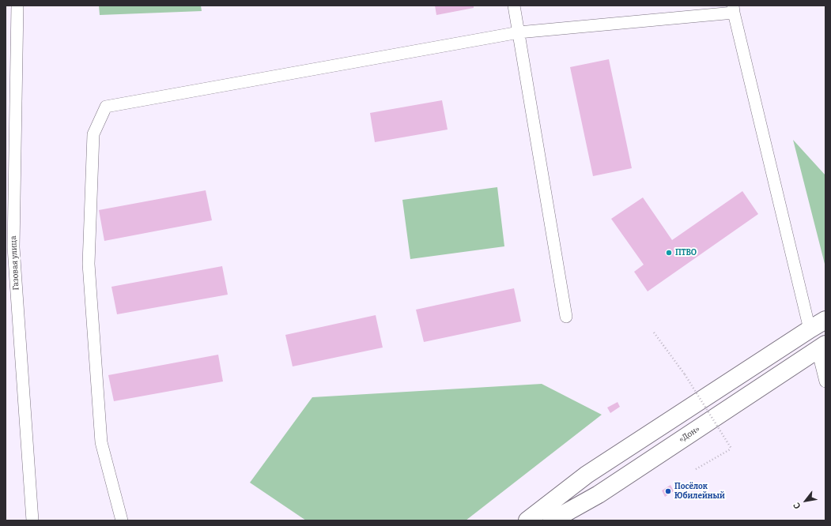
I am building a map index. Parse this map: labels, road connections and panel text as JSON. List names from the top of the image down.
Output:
{
  "streets": {
    "main road": ["«Дон»"],
    "street": ["Газовая улица"]
  },
  "places": ["ПТВО", "Посёлок Юбилейный"],
  "north": "bottom left"
}
